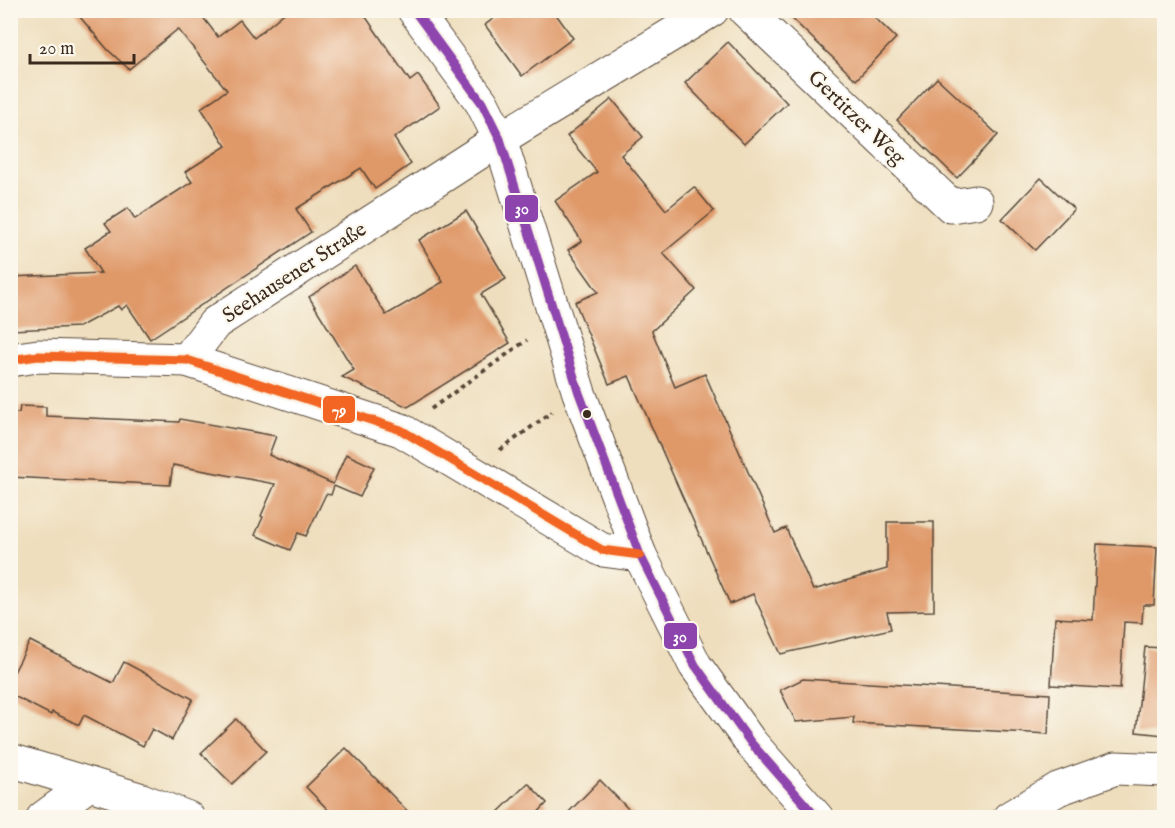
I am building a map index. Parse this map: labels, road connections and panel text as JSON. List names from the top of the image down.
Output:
{
  "streets": {
    "street": ["Gertitzer Weg", "Seehausener Straße"]
  },
  "lines": ["transit line 30", "transit line 79"],
  "scale_bar": "20 m"
}
